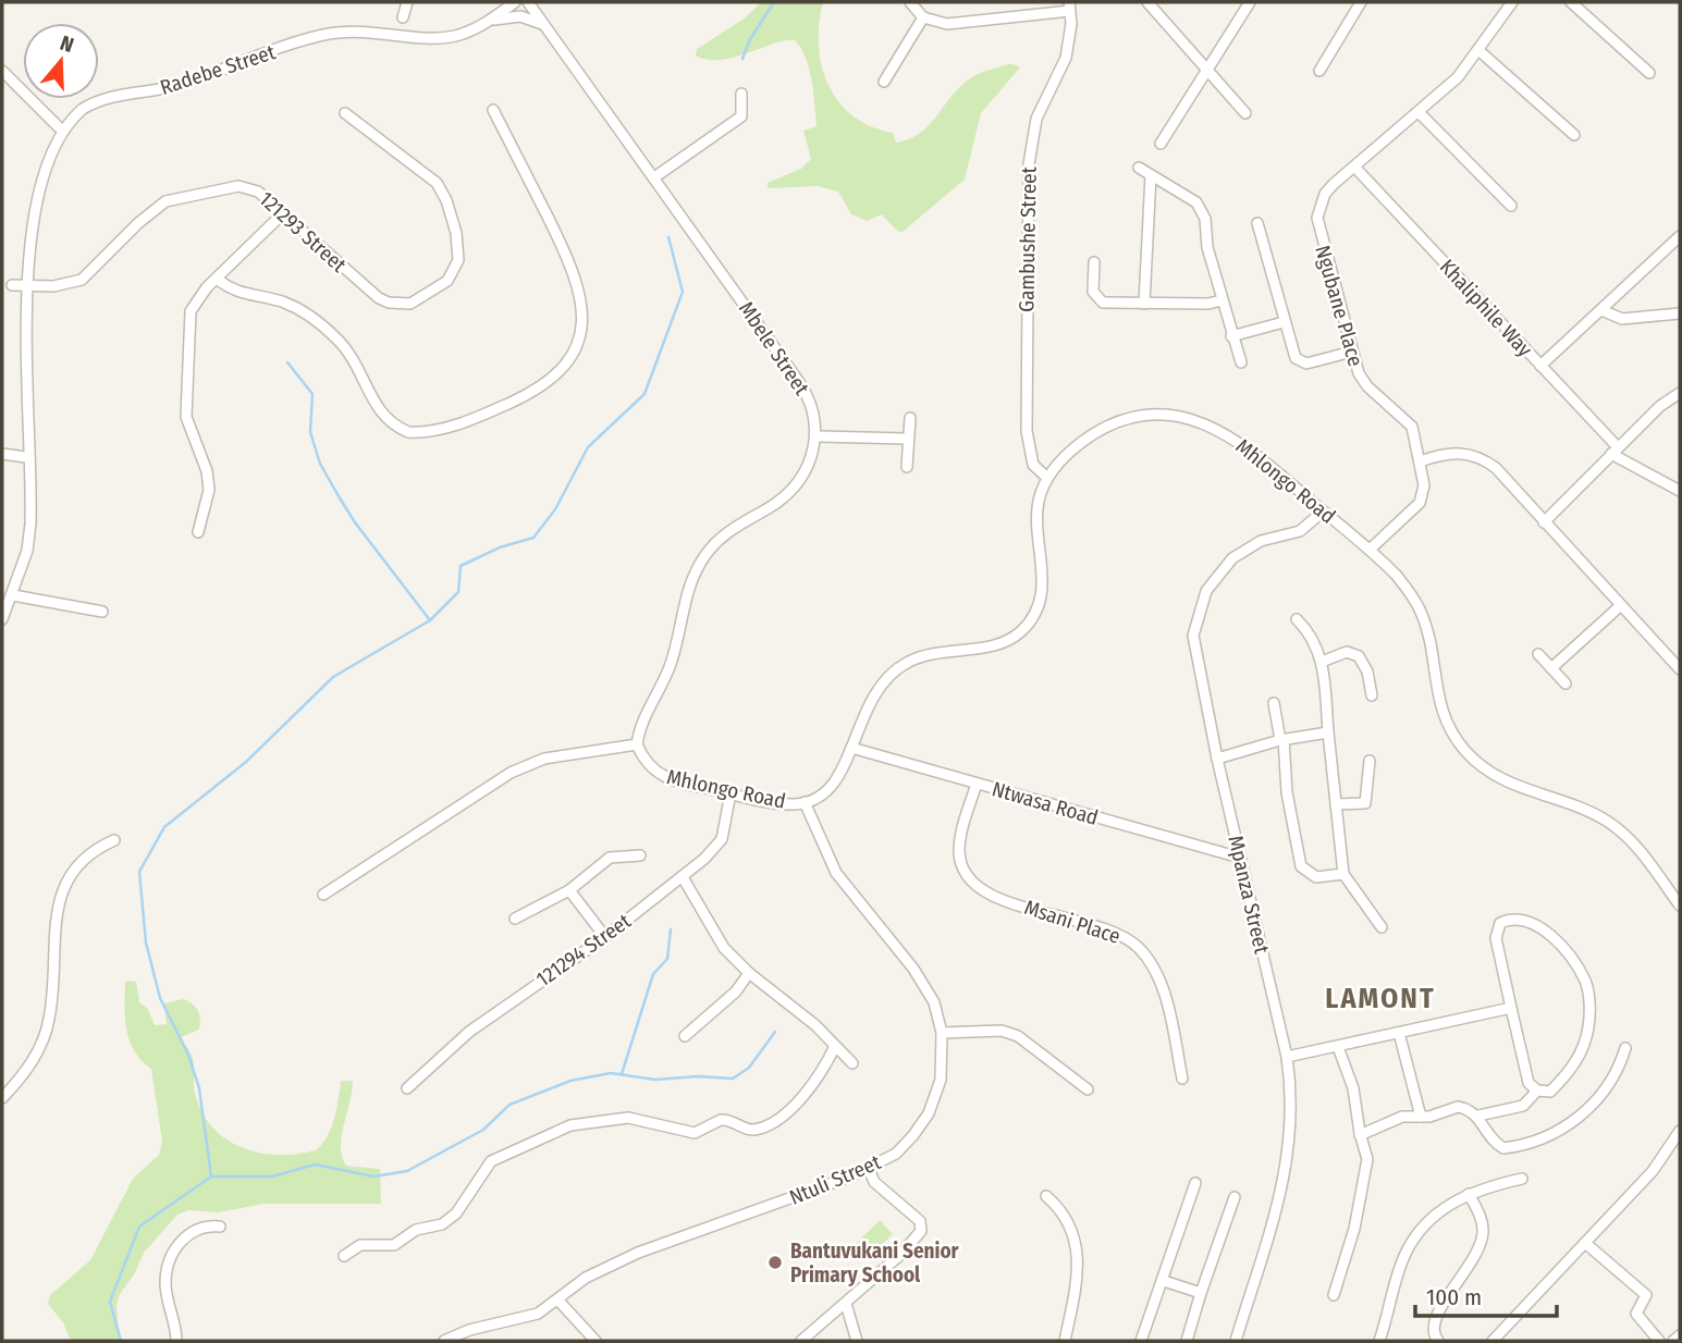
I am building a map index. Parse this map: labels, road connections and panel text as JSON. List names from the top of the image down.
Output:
{
  "streets": {
    "street": [
      "Radebe Street",
      "121293 Street",
      "Gambushe Street",
      "Ngubane Place",
      "Khaliphile Way",
      "Mbele Street",
      "Mhlongo Road",
      "Ntwasa Road",
      "Mpanza Street",
      "Msani Place",
      "121294 Street",
      "Ntuli Street"
    ]
  },
  "crossings": [
    ["Gambushe Street", "Mhlongo Road"],
    ["Ngubane Place", "Khaliphile Way"],
    ["Ngubane Place", "Mhlongo Road"],
    ["Mhlongo Road", "Ntwasa Road"],
    ["Mhlongo Road", "Mpanza Street"],
    ["Mhlongo Road", "121294 Street"],
    ["Mhlongo Road", "Ntuli Street"],
    ["Ntwasa Road", "Mpanza Street"],
    ["Ntwasa Road", "Msani Place"]
  ],
  "districts": ["LAMONT"],
  "places": ["Bantuvukani Senior Primary School"],
  "scale_bar": "100 m",
  "north": "top"
}
